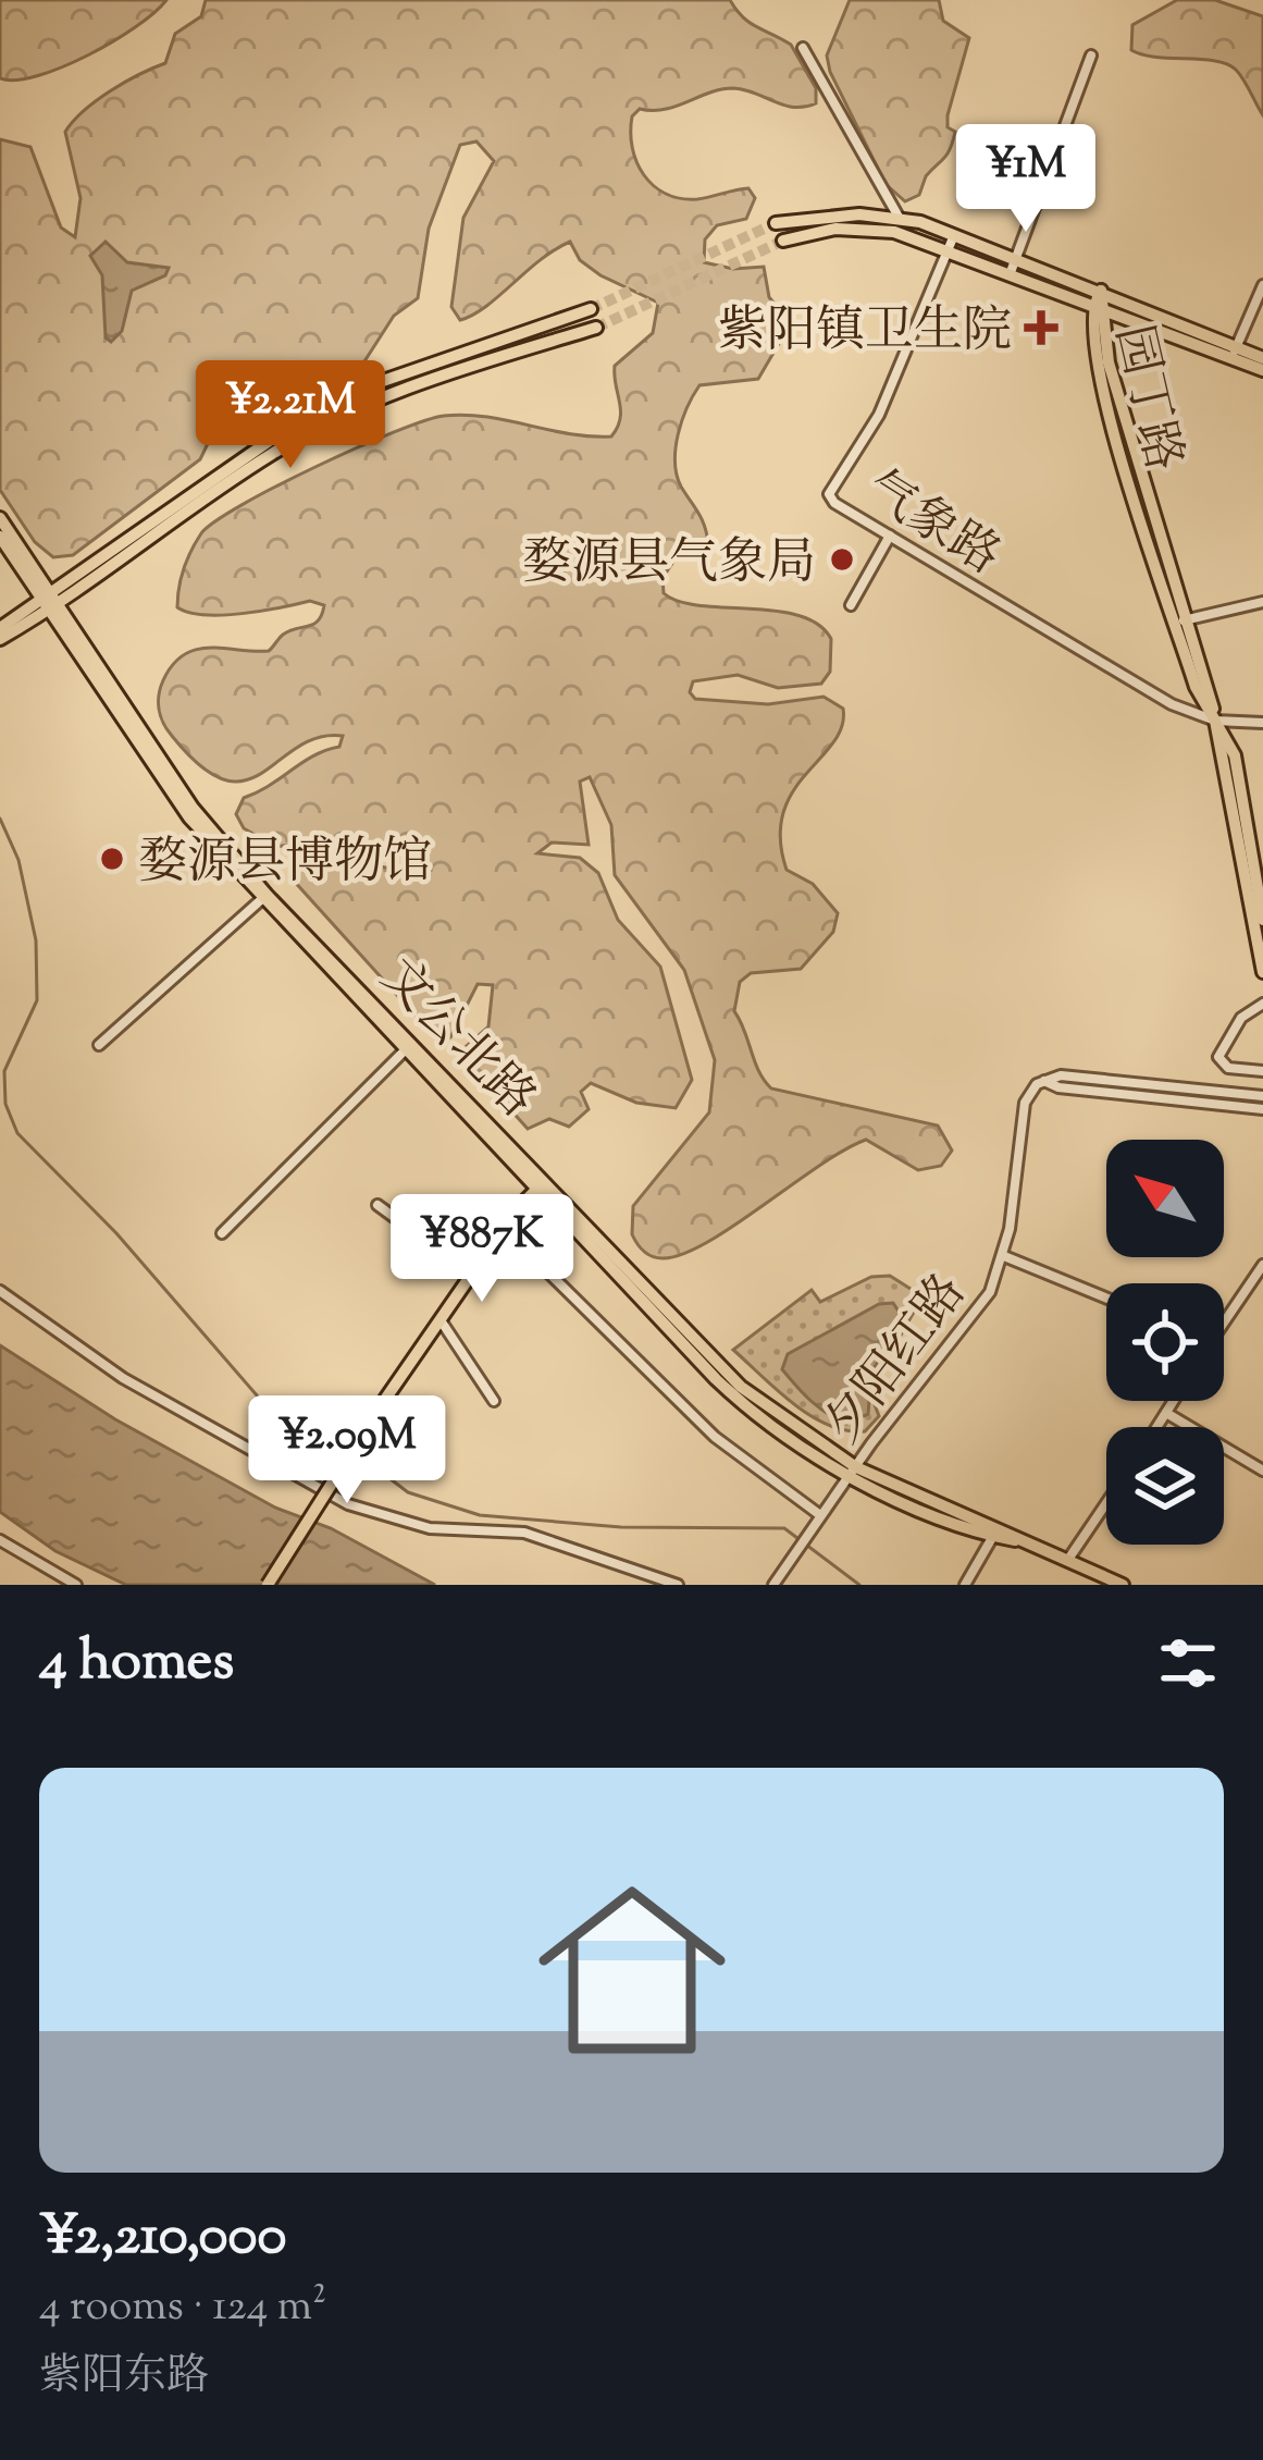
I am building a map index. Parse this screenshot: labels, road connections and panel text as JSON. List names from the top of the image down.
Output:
{
  "streets": {
    "main road": ["园丁路", "文公北路"],
    "street": ["气象路", "夕阳红路"]
  },
  "crossings": [
    ["园丁路", "气象路"],
    ["文公北路", "夕阳红路"]
  ],
  "places": {
    "health": ["紫阳镇卫生院"],
    "other": ["婺源县气象局", "婺源县博物馆"]
  },
  "north": "top left",
  "page": {
    "price": [
      "¥1M",
      "¥2.21M",
      "¥887K",
      "¥2.09M"
    ],
    "heading": "4 homes",
    "list": [
      {
        "name": "¥2,210,000",
        "note": "4 rooms · 124 m² · 紫阳东路"
      }
    ]
  }
}
